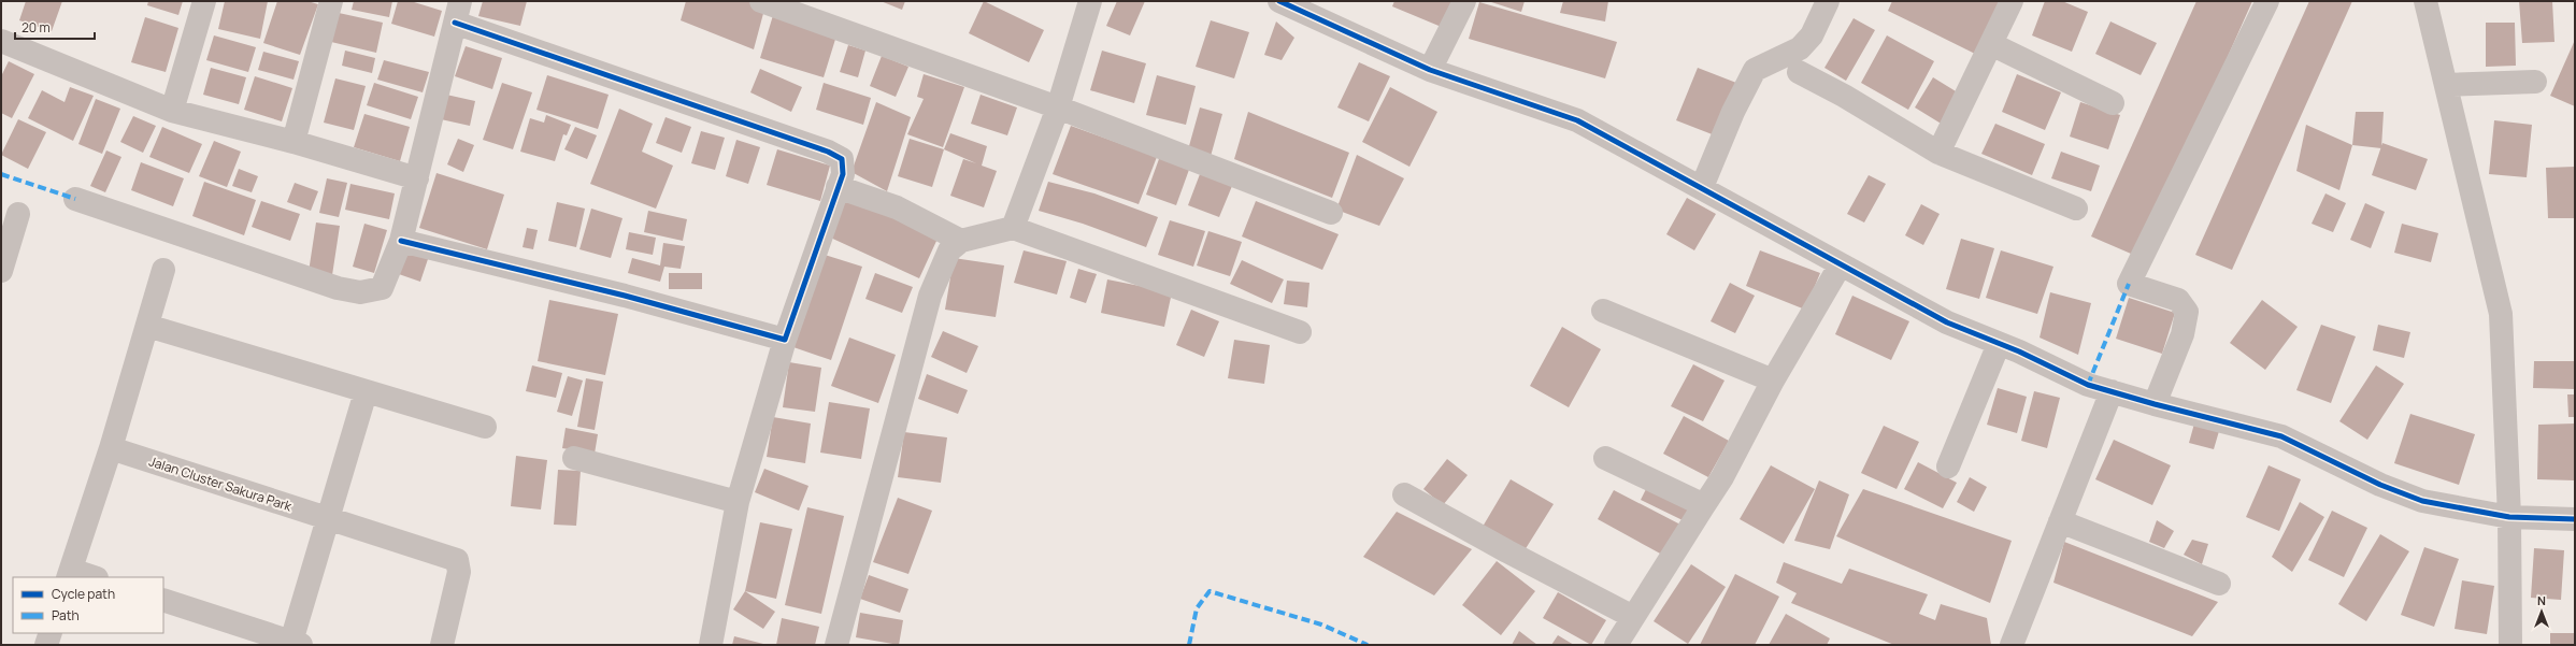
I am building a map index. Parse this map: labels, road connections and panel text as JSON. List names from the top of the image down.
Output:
{
  "streets": {
    "street": ["Jalan Cluster Sakura Park"]
  },
  "legend": ["Cycle path", "Path"],
  "scale_bar": "20 m",
  "north": "top"
}
